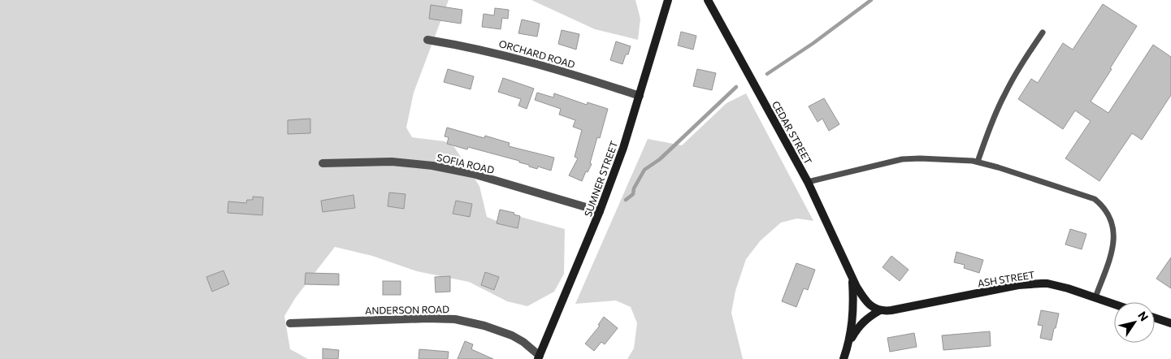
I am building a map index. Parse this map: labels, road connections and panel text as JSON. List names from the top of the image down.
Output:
{
  "streets": {
    "street": [
      "ORCHARD ROAD",
      "CEDAR STREET",
      "SOFIA ROAD",
      "SUMNER STREET",
      "ASH STREET",
      "ANDERSON ROAD"
    ]
  },
  "crossings": [
    ["ORCHARD ROAD", "SUMNER STREET"],
    ["CEDAR STREET", "ASH STREET"],
    ["SOFIA ROAD", "SUMNER STREET"],
    ["SUMNER STREET", "ANDERSON ROAD"]
  ],
  "north": "top right"
}
